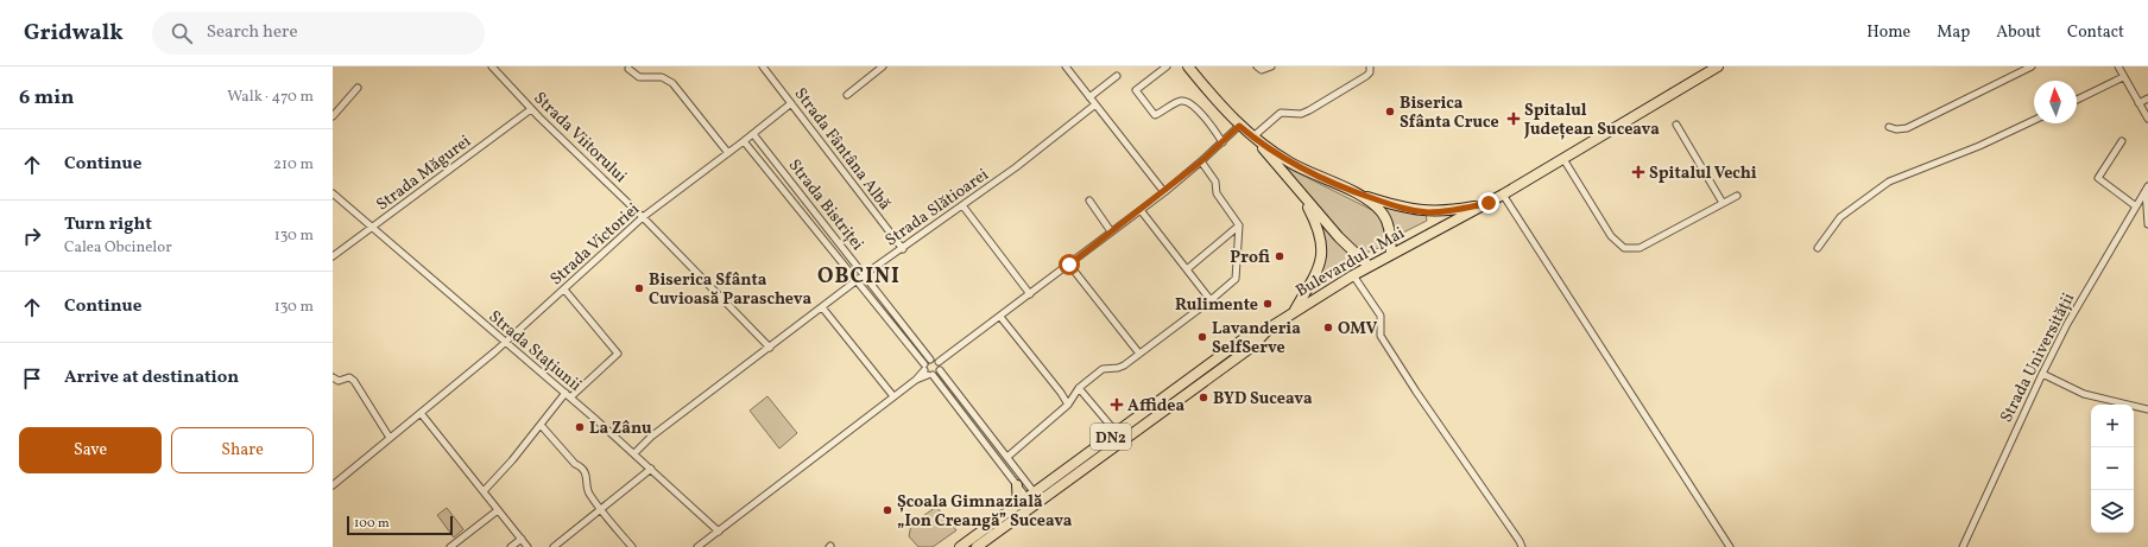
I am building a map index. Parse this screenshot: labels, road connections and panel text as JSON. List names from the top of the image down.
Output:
{
  "streets": {
    "main road": ["Bulevardul 1 Mai", "DN2"],
    "street": [
      "Strada Viitorului",
      "Strada Fântâna Albă",
      "Strada Măgurei",
      "Strada Bistriței",
      "Strada Slătioarei",
      "Strada Victoriei",
      "Strada Stațiunii",
      "Strada Universității"
    ]
  },
  "crossings": [
    ["Strada Viitorului", "Strada Măgurei"],
    ["Strada Viitorului", "Strada Slătioarei"],
    ["Strada Viitorului", "Strada Victoriei"],
    ["Strada Fântâna Albă", "Strada Slătioarei"],
    ["Strada Fântâna Albă", "Strada Victoriei"],
    ["Strada Măgurei", "Strada Stațiunii"],
    ["Strada Bistriței", "Strada Slătioarei"],
    ["Strada Bistriței", "Strada Victoriei"],
    ["Strada Slătioarei", "Strada Stațiunii"],
    ["Strada Victoriei", "Strada Stațiunii"],
    ["Bulevardul 1 Mai", "DN2"]
  ],
  "districts": ["OBCINI"],
  "places": {
    "other": [
      "Biserica Sfânta Cruce",
      "Profi",
      "Biserica Sfânta Cuvioasă Parascheva",
      "Rulimente",
      "OMV",
      "Lavanderia SelfServe",
      "BYD Suceava",
      "La Zânu",
      "Școala Gimnazială „Ion Creangă” Suceava"
    ],
    "health": ["Spitalul Județean Suceava", "Spitalul Vechi", "Affidea"]
  },
  "scale_bar": "100 m",
  "north": "top",
  "page": {
    "header": "Gridwalk",
    "search": "Search here",
    "nav": [
      "Home",
      "Map",
      "About",
      "Contact"
    ],
    "heading": ["6 min", "Walk · 470 m"],
    "list": [
      ["Continue", "210 m"],
      ["Turn right", "Calea Obcinelor", "130 m"],
      ["Continue", "130 m"],
      "Arrive at destination"
    ],
    "map_buttons": ["+", "−"],
    "buttons": ["Save", "Share"],
    "scale": "100 m"
  }
}
